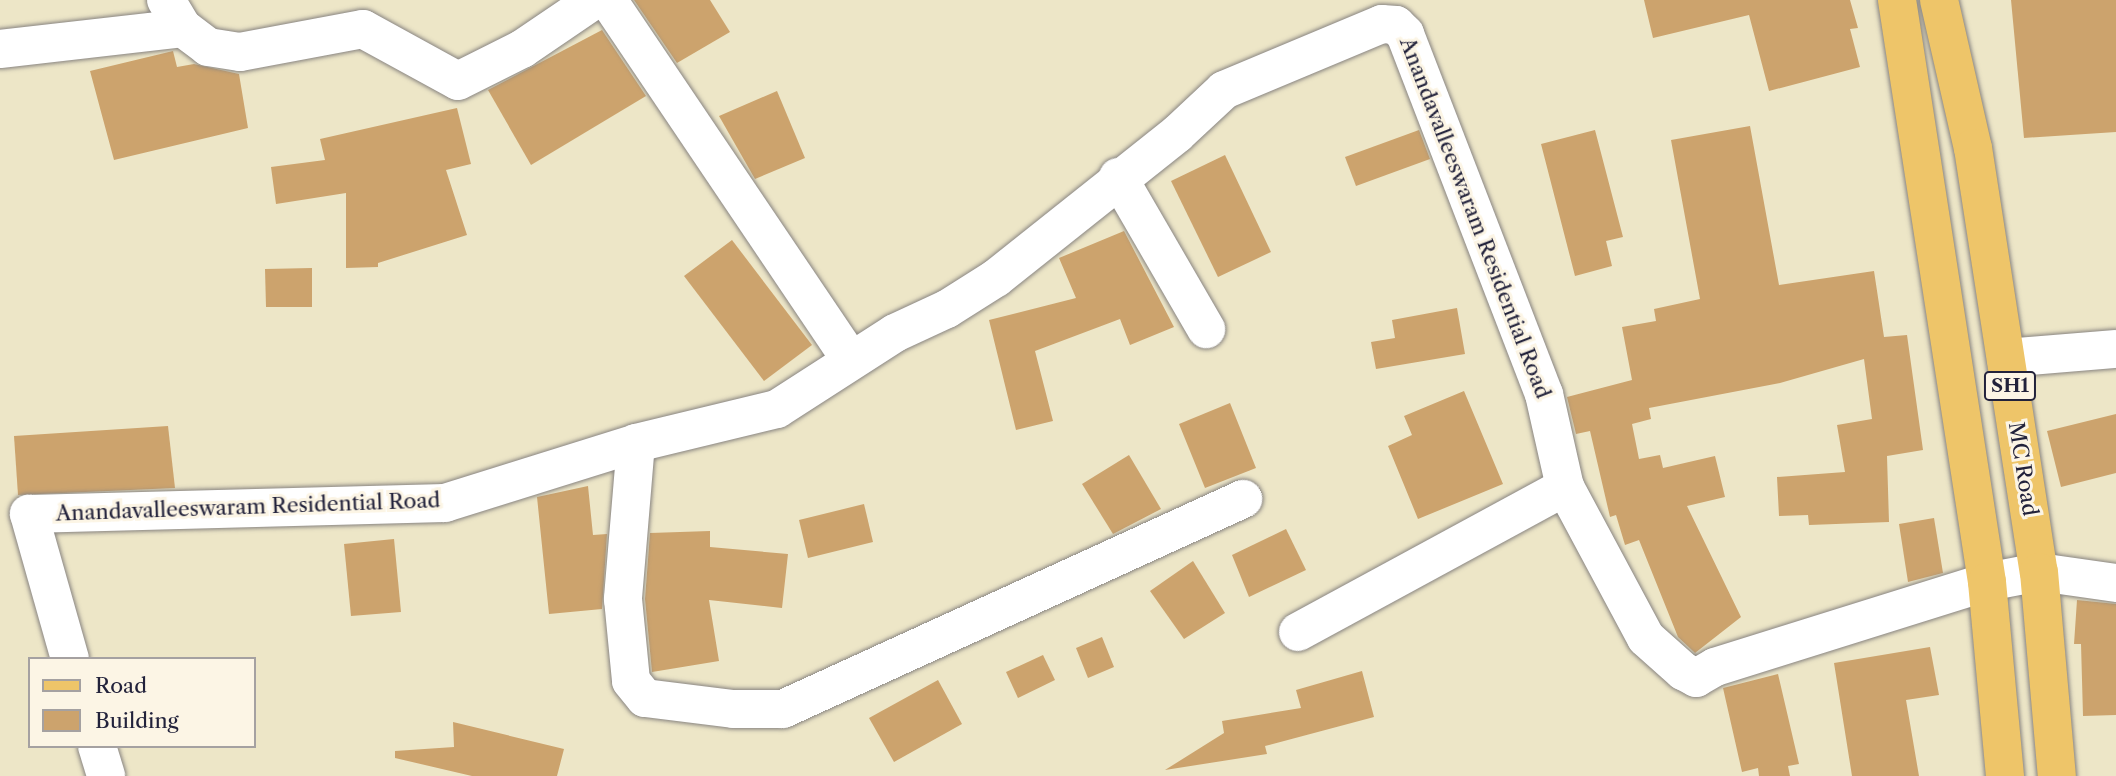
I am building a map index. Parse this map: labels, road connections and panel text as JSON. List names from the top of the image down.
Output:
{
  "streets": {
    "main road": ["SH1", "MC Road"],
    "street": ["Anandavalleeswaram Residential Road"]
  },
  "crossings": [
    ["Anandavalleeswaram Residential Road", "SH1"]
  ],
  "legend": ["Road", "Building"]
}
